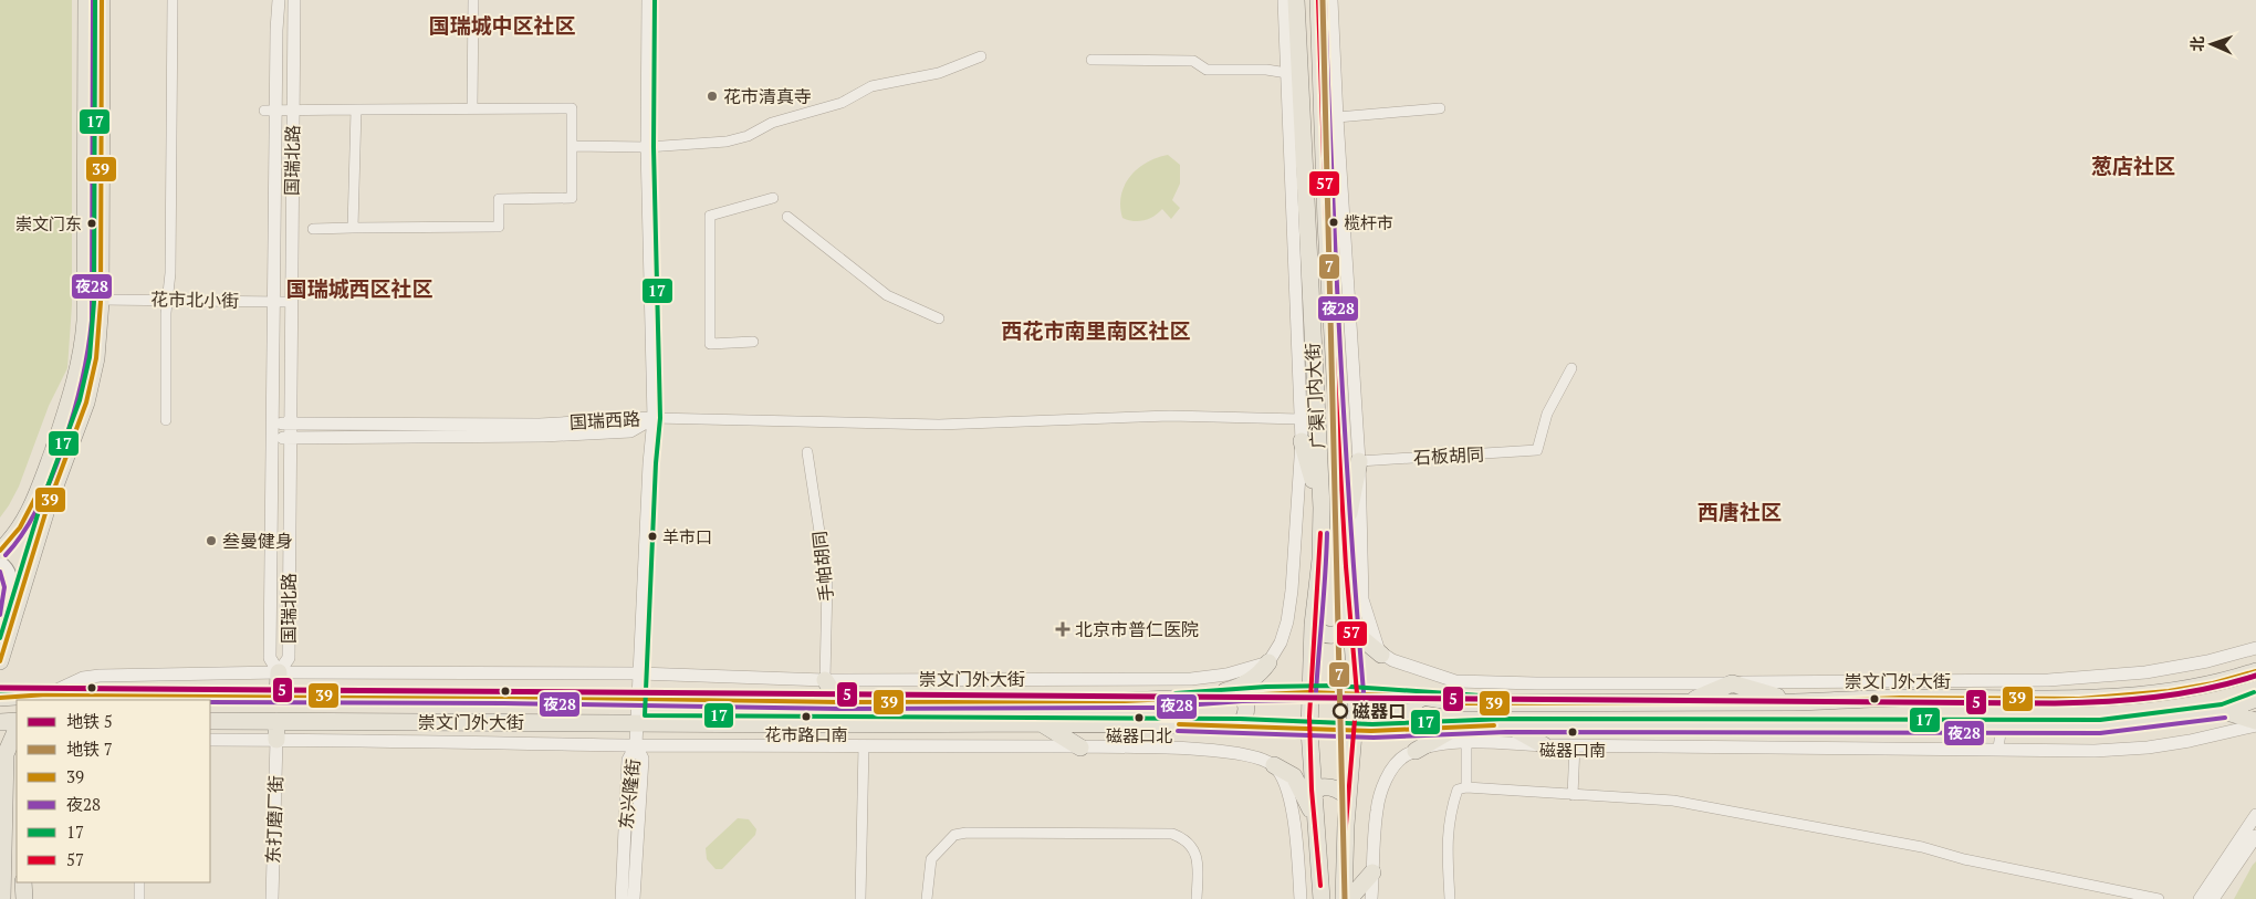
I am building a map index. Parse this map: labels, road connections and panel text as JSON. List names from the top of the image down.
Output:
{
  "streets": {
    "main road": ["广渠门内大街", "崇文门外大街"],
    "street": [
      "国瑞北路",
      "花市北小街",
      "国瑞西路",
      "石板胡同",
      "手帕胡同",
      "东兴隆街",
      "东打磨厂街"
    ]
  },
  "crossings": [
    ["国瑞北路", "花市北小街"],
    ["国瑞北路", "国瑞西路"],
    ["国瑞北路", "崇文门外大街"],
    ["广渠门内大街", "崇文门外大街"],
    ["手帕胡同", "崇文门外大街"],
    ["崇文门外大街", "东兴隆街"],
    ["崇文门外大街", "东打磨厂街"]
  ],
  "districts": [
    "国瑞城中区社区",
    "葱店社区",
    "国瑞城西区社区",
    "西花市南里南区社区",
    "西唐社区"
  ],
  "places": {
    "other": [
      "花市清真寺",
      "榄杆市",
      "崇文门东",
      "羊市口",
      "叁曼健身",
      "磁器口",
      "花市路口南",
      "磁器口北",
      "磁器口南"
    ],
    "health": ["北京市普仁医院"]
  },
  "lines": [
    "metro line 7",
    "transit line 39",
    "transit line 夜28",
    "transit line 17",
    "transit line 57",
    "metro line 5"
  ],
  "legend": [
    "地铁 5",
    "地铁 7",
    "39",
    "夜28",
    "17",
    "57"
  ],
  "north": "left"
}
